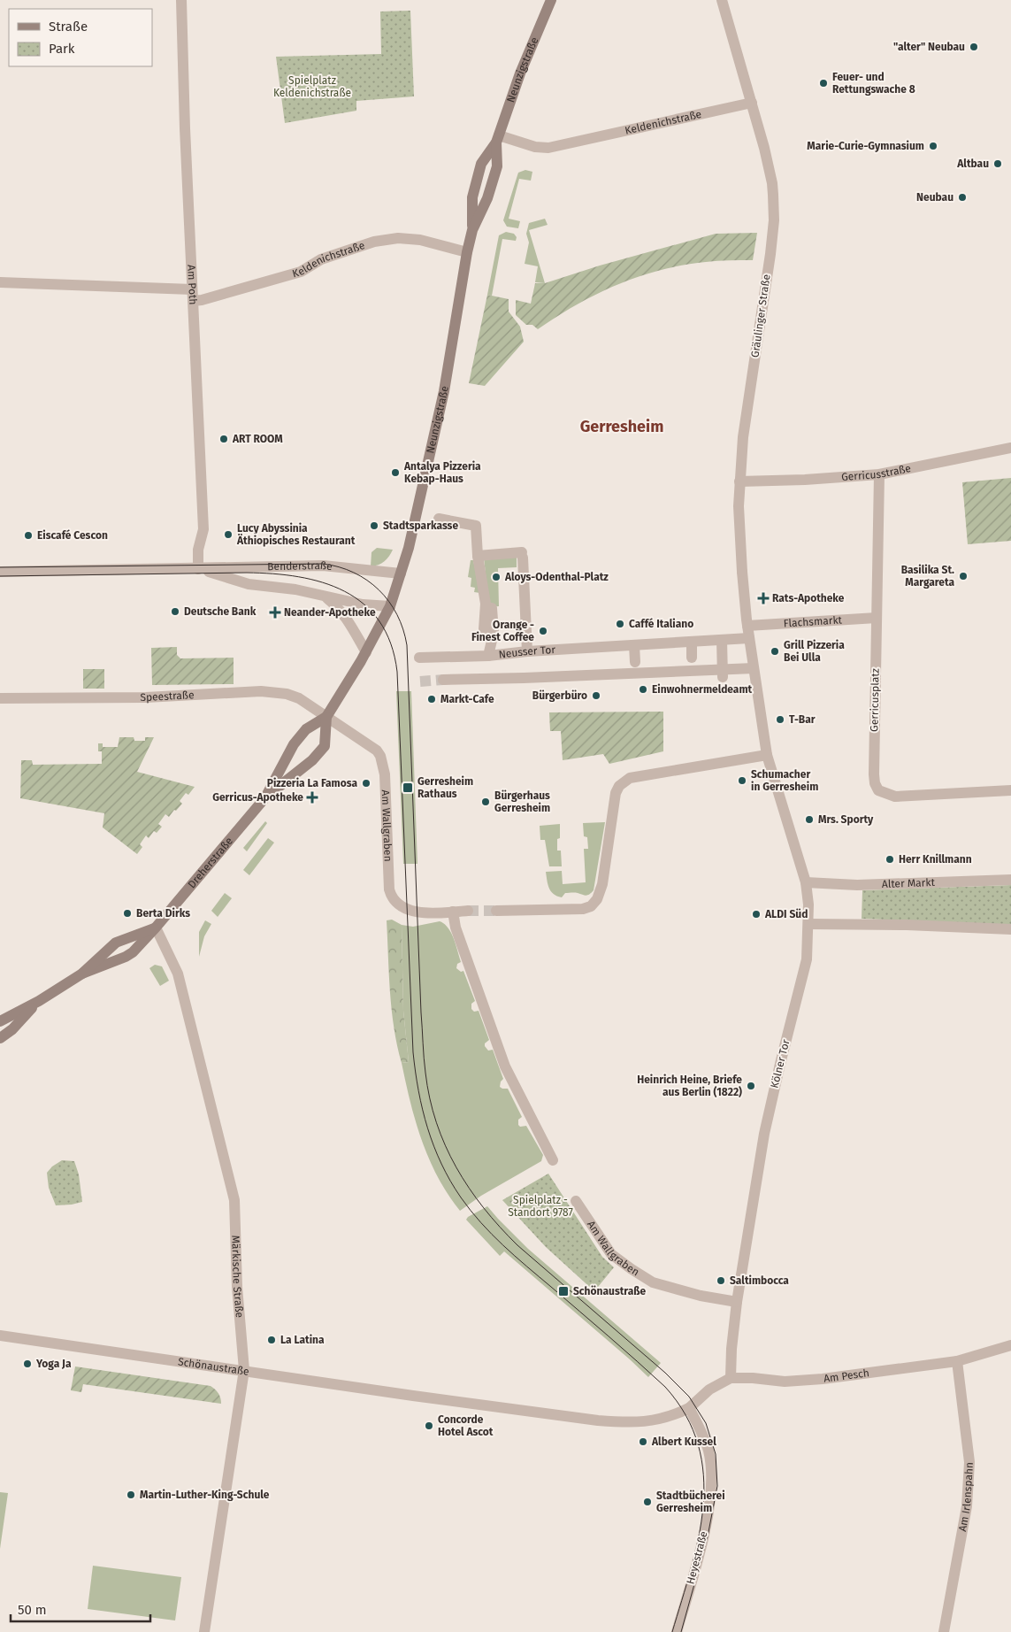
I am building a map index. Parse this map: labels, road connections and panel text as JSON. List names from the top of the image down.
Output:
{
  "streets": {
    "main road": ["Neunzigstraße", "Dreherstraße"],
    "street": [
      "Keldenichstraße",
      "Am Poth",
      "Gräulinger Straße",
      "Gerricusstraße",
      "Benderstraße",
      "Flachsmarkt",
      "Neusser Tor",
      "Speestraße",
      "Gerricusplatz",
      "Am Wallgraben",
      "Alter Markt",
      "Kölner Tor",
      "Märkische Straße",
      "Schönaustraße",
      "Am Pesch",
      "Am Irlenspahn",
      "Heyestraße"
    ]
  },
  "crossings": [
    ["Neunzigstraße", "Keldenichstraße"],
    ["Neunzigstraße", "Benderstraße"],
    ["Neunzigstraße", "Dreherstraße"],
    ["Keldenichstraße", "Am Poth"],
    ["Keldenichstraße", "Gräulinger Straße"],
    ["Am Poth", "Benderstraße"],
    ["Gräulinger Straße", "Gerricusstraße"],
    ["Gräulinger Straße", "Flachsmarkt"],
    ["Gräulinger Straße", "Neusser Tor"],
    ["Gräulinger Straße", "Kölner Tor"],
    ["Gerricusstraße", "Gerricusplatz"],
    ["Benderstraße", "Dreherstraße"],
    ["Flachsmarkt", "Gerricusplatz"],
    ["Neusser Tor", "Kölner Tor"],
    ["Speestraße", "Am Wallgraben"],
    ["Speestraße", "Dreherstraße"],
    ["Am Wallgraben", "Dreherstraße"],
    ["Am Wallgraben", "Kölner Tor"],
    ["Dreherstraße", "Märkische Straße"],
    ["Alter Markt", "Kölner Tor"],
    ["Kölner Tor", "Am Pesch"],
    ["Märkische Straße", "Schönaustraße"],
    ["Schönaustraße", "Heyestraße"],
    ["Am Pesch", "Am Irlenspahn"]
  ],
  "districts": ["Gerresheim"],
  "parks": ["Spielplatz Keldenichstraße", "Spielplatz - Standort 9787"],
  "places": {
    "other": [
      "\"alter\" Neubau",
      "Feuer- und Rettungswache 8",
      "Marie-Curie-Gymnasium",
      "Altbau",
      "Neubau",
      "ART ROOM",
      "Antalya Pizzeria Kebap-Haus",
      "Stadtsparkasse",
      "Lucy Abyssinia Äthiopisches Restaurant",
      "Eiscafé Cescon",
      "Basilika St. Margareta",
      "Aloys-Odenthal-Platz",
      "Deutsche Bank",
      "Caffé Italiano",
      "Orange - Finest Coffee",
      "Grill Pizzeria Bei Ulla",
      "Einwohnermeldeamt",
      "Bürgerbüro",
      "Markt-Cafe",
      "T-Bar",
      "Schumacher in Gerresheim",
      "Pizzeria La Famosa",
      "Bürgerhaus Gerresheim",
      "Mrs. Sporty",
      "Herr Knillmann",
      "Berta Dirks",
      "ALDI Süd",
      "Heinrich Heine, Briefe aus Berlin (1822)",
      "Saltimbocca",
      "La Latina",
      "Yoga Ja",
      "Concorde Hotel Ascot",
      "Albert Kussel",
      "Martin-Luther-King-Schule",
      "Stadtbücherei Gerresheim"
    ],
    "health": ["Rats-Apotheke", "Neander-Apotheke", "Gerricus-Apotheke"],
    "transit": ["Gerresheim Rathaus", "Schönaustraße"]
  },
  "legend": ["Straße", "Park"],
  "scale_bar": "50 m"
}
